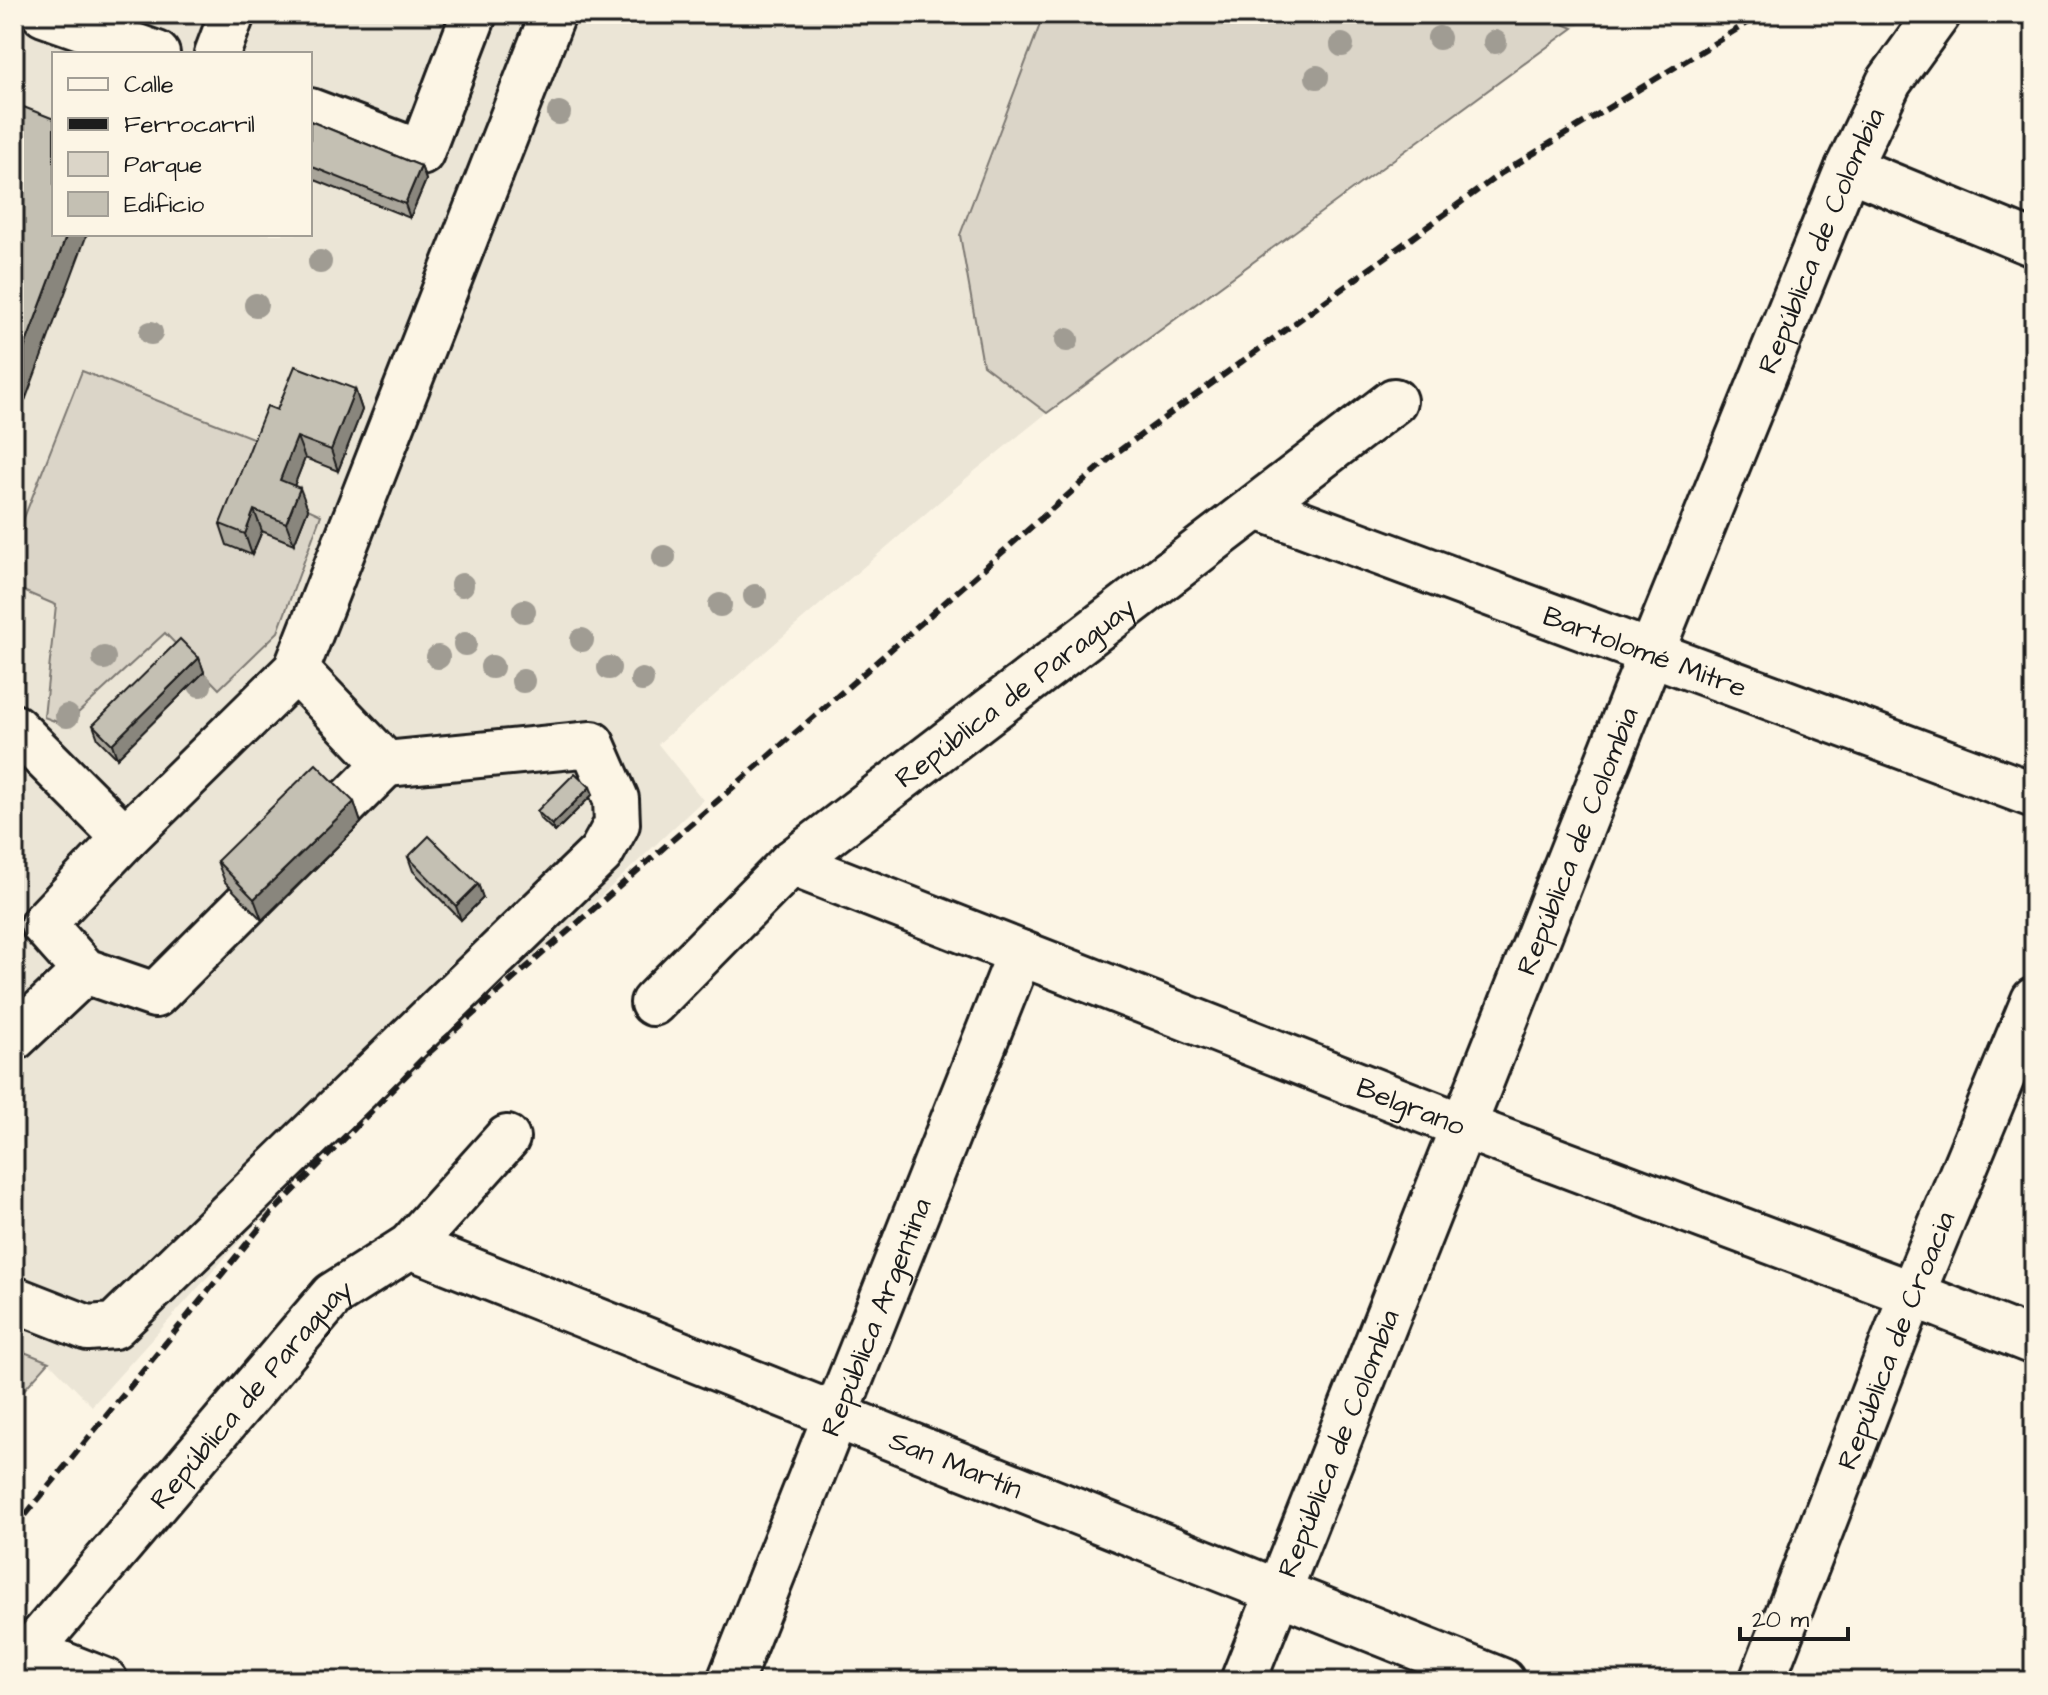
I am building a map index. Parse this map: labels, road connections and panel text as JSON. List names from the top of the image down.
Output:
{
  "streets": {
    "street": [
      "República de Colombia",
      "Bartolomé Mitre",
      "República de Paraguay",
      "Belgrano",
      "República Argentina",
      "República de Croacia",
      "San Martín"
    ]
  },
  "crossings": [
    ["República de Colombia", "Bartolomé Mitre"],
    ["República de Colombia", "Belgrano"],
    ["República de Colombia", "San Martín"],
    ["Bartolomé Mitre", "República de Paraguay"],
    ["República de Paraguay", "Belgrano"],
    ["República de Paraguay", "San Martín"],
    ["Belgrano", "República Argentina"],
    ["Belgrano", "República de Croacia"],
    ["República Argentina", "San Martín"]
  ],
  "legend": [
    "Calle",
    "Ferrocarril",
    "Parque",
    "Edificio"
  ],
  "scale_bar": "20 m"
}
